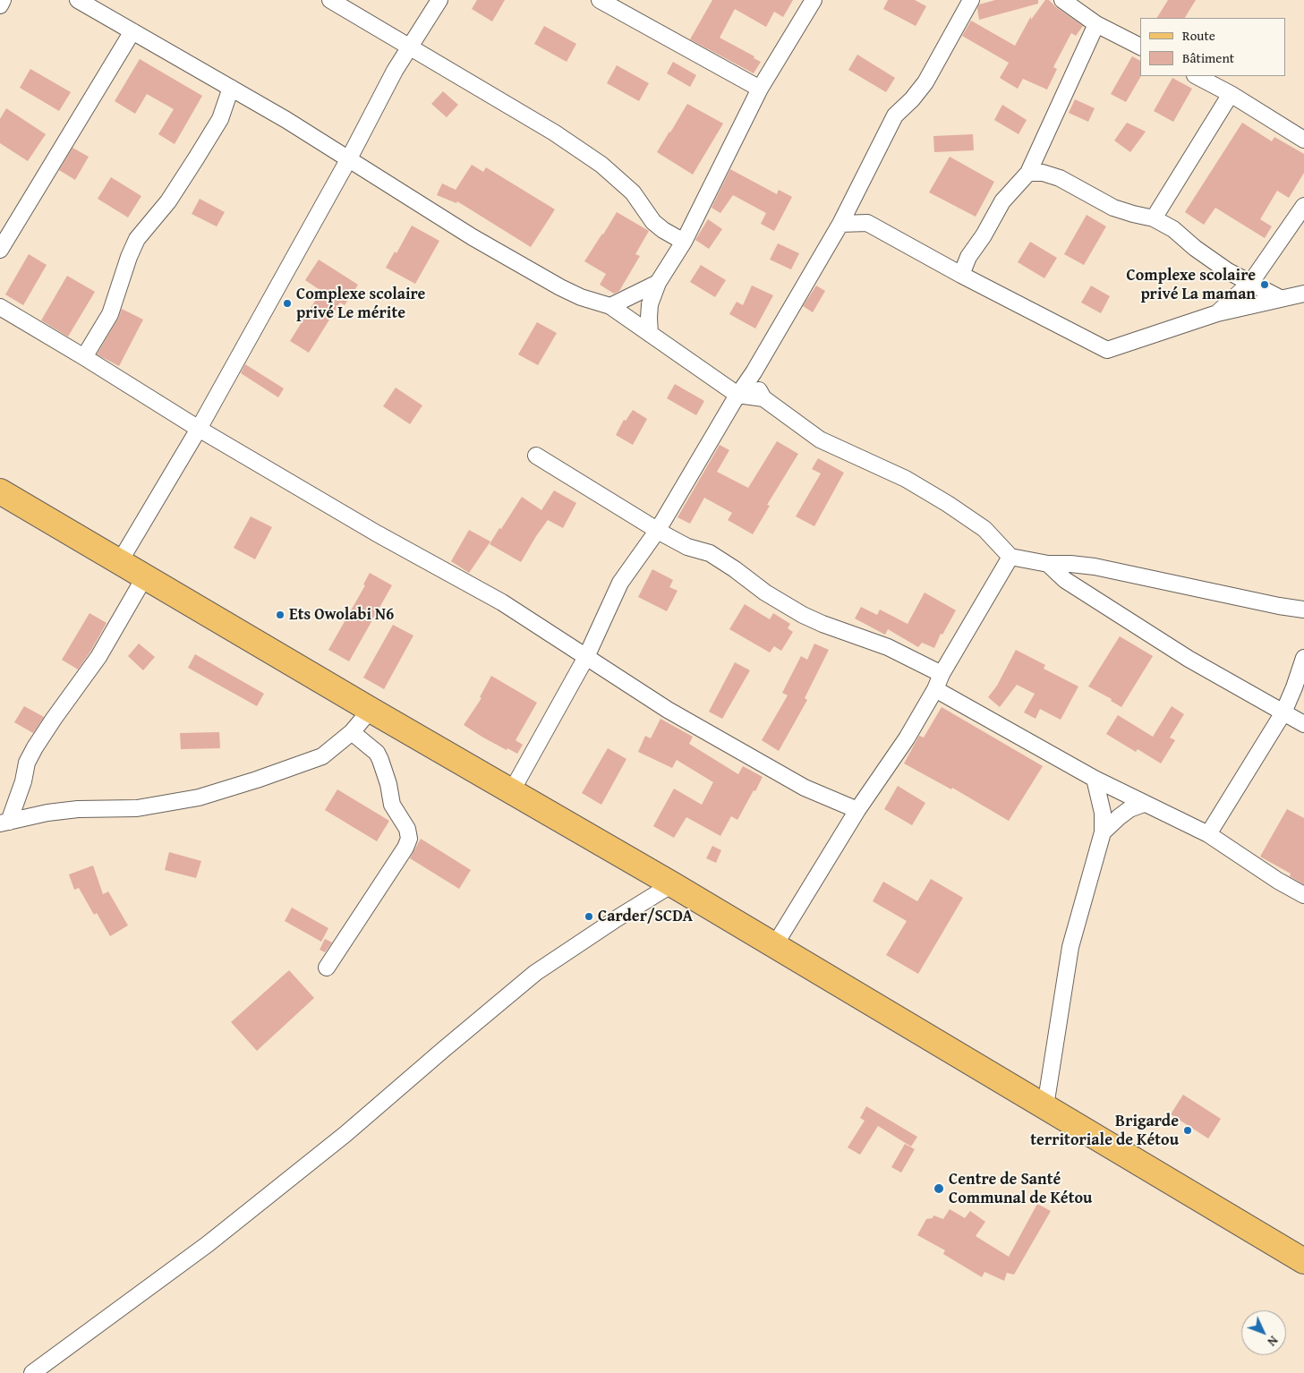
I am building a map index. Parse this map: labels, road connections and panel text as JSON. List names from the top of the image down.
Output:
{
  "places": [
    "Complexe scolaire privé La maman",
    "Complexe scolaire privé Le mérite",
    "Ets Owolabi N6",
    "Carder/SCDA",
    "Brigarde territoriale de Kétou",
    "Centre de Santé Communal de Kétou"
  ],
  "legend": ["Route", "Bâtiment"],
  "north": "bottom right"
}
